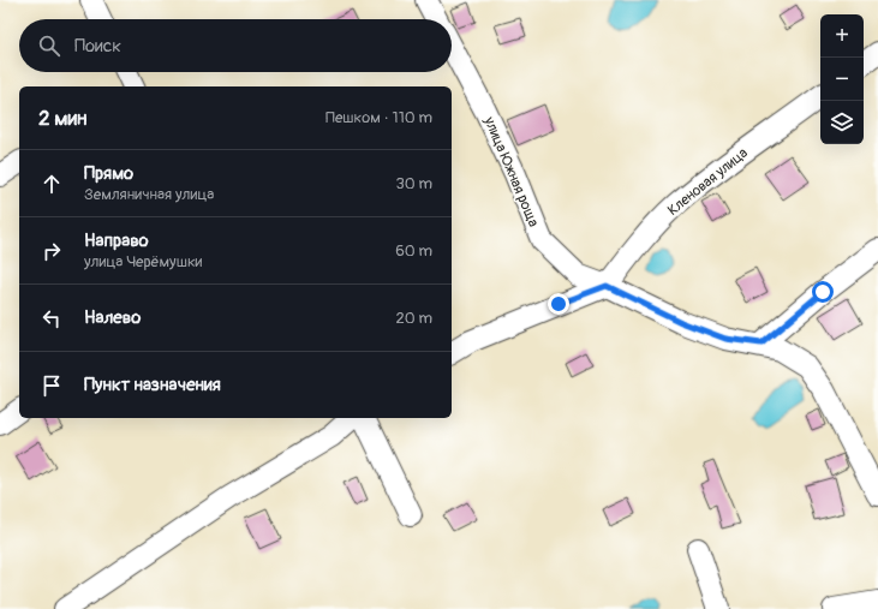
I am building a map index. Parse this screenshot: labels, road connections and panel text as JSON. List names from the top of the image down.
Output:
{
  "streets": {
    "street": ["улица Южная роща", "Кленовая улица"]
  },
  "crossings": [
    ["улица Южная роща", "Кленовая улица"]
  ],
  "page": {
    "map_buttons": ["+", "−"],
    "search": "Поиск",
    "heading": ["2 мин", "Пешком · 110 m"],
    "list": [
      ["Прямо", "Земляничная улица", "30 m"],
      ["Направо", "улица Черёмушки", "60 m"],
      ["Налево", "20 m"],
      "Пункт назначения"
    ]
  }
}
